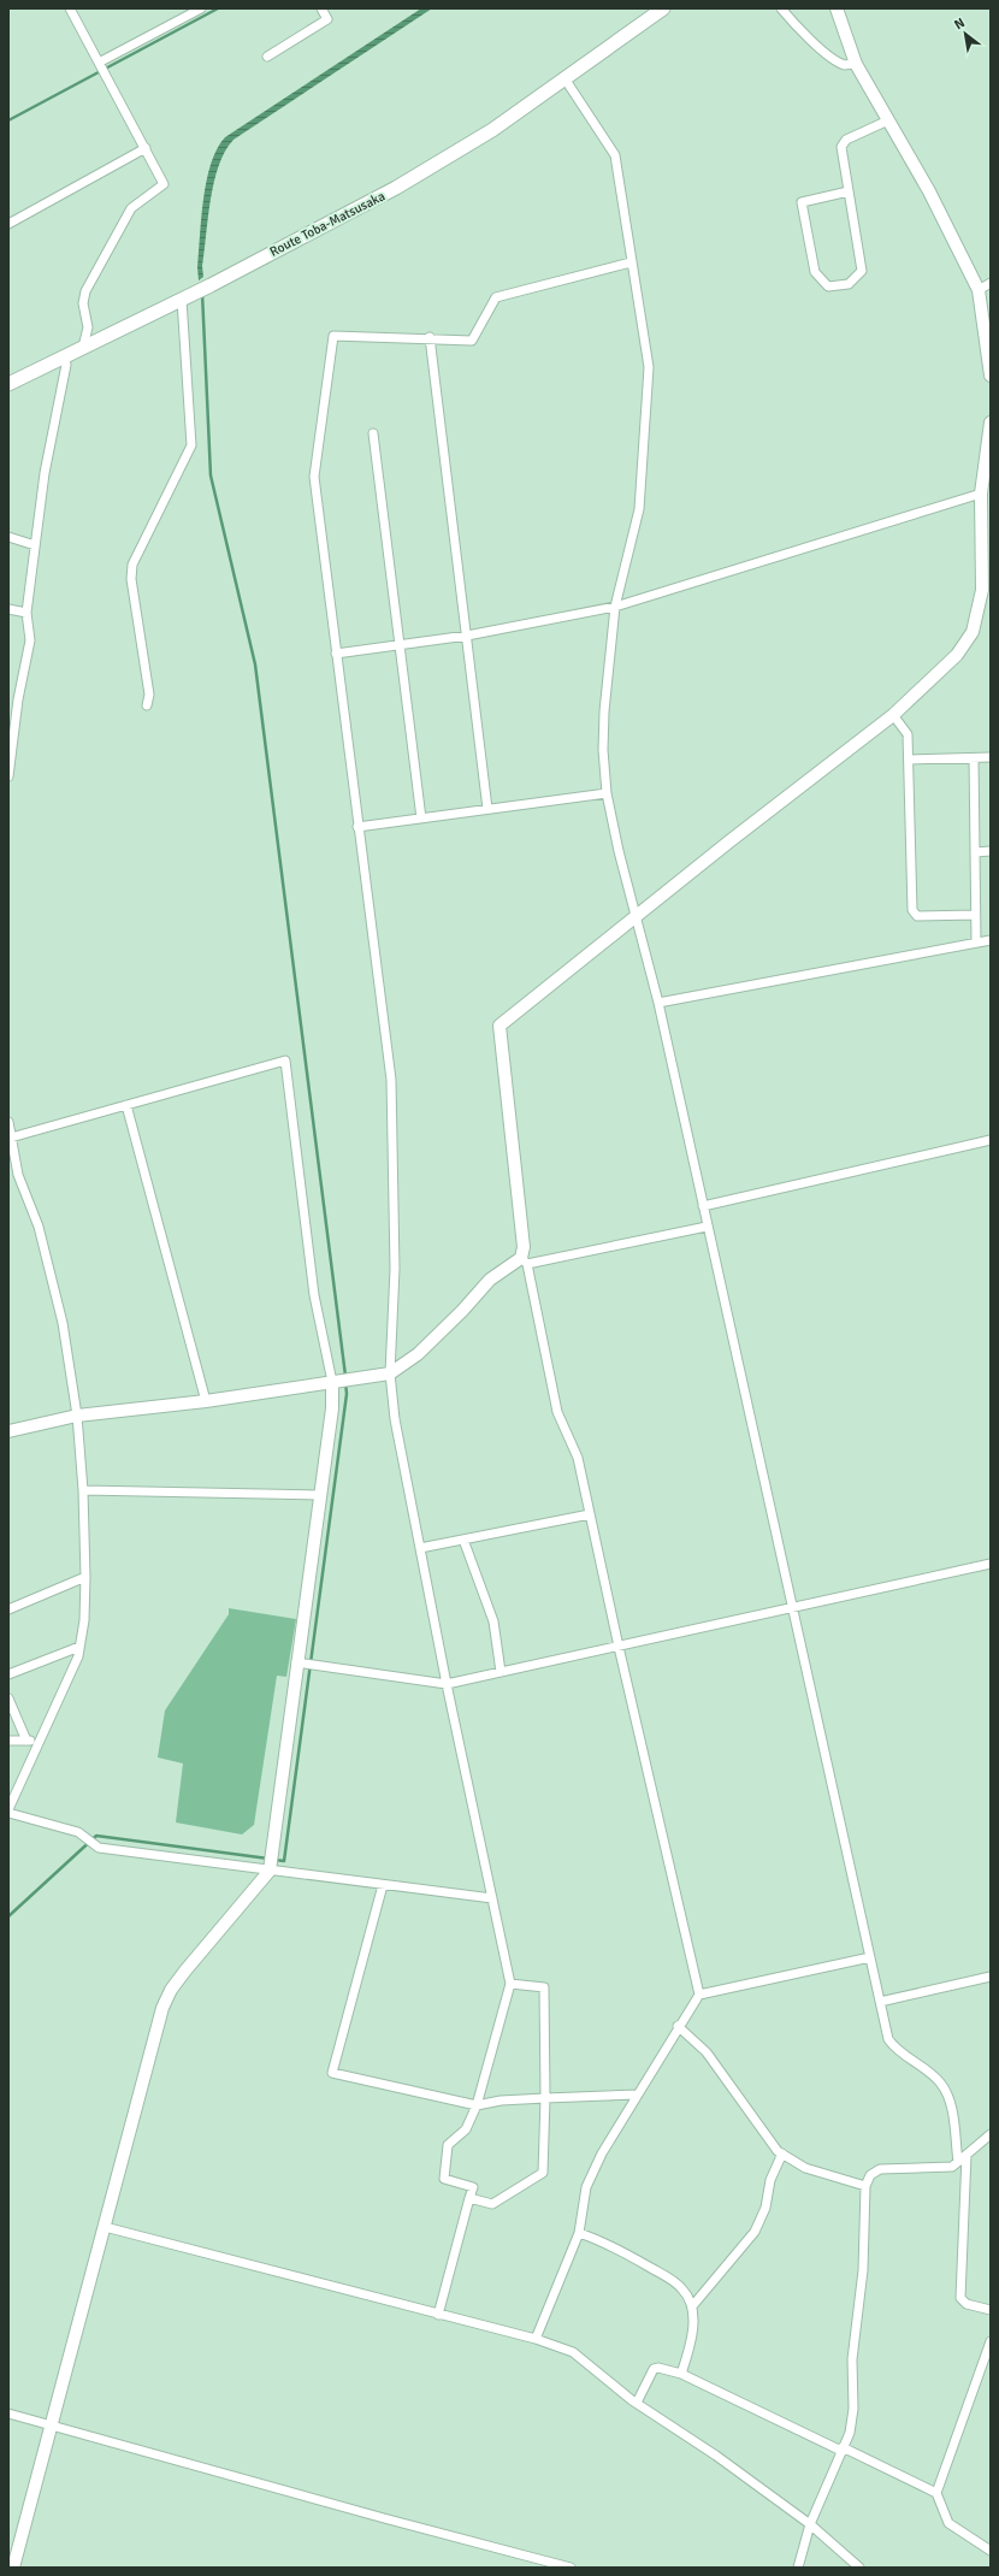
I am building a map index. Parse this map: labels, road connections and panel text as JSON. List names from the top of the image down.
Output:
{
  "streets": {
    "main road": ["Route Toba-Matsusaka"]
  },
  "north": "top left"
}
